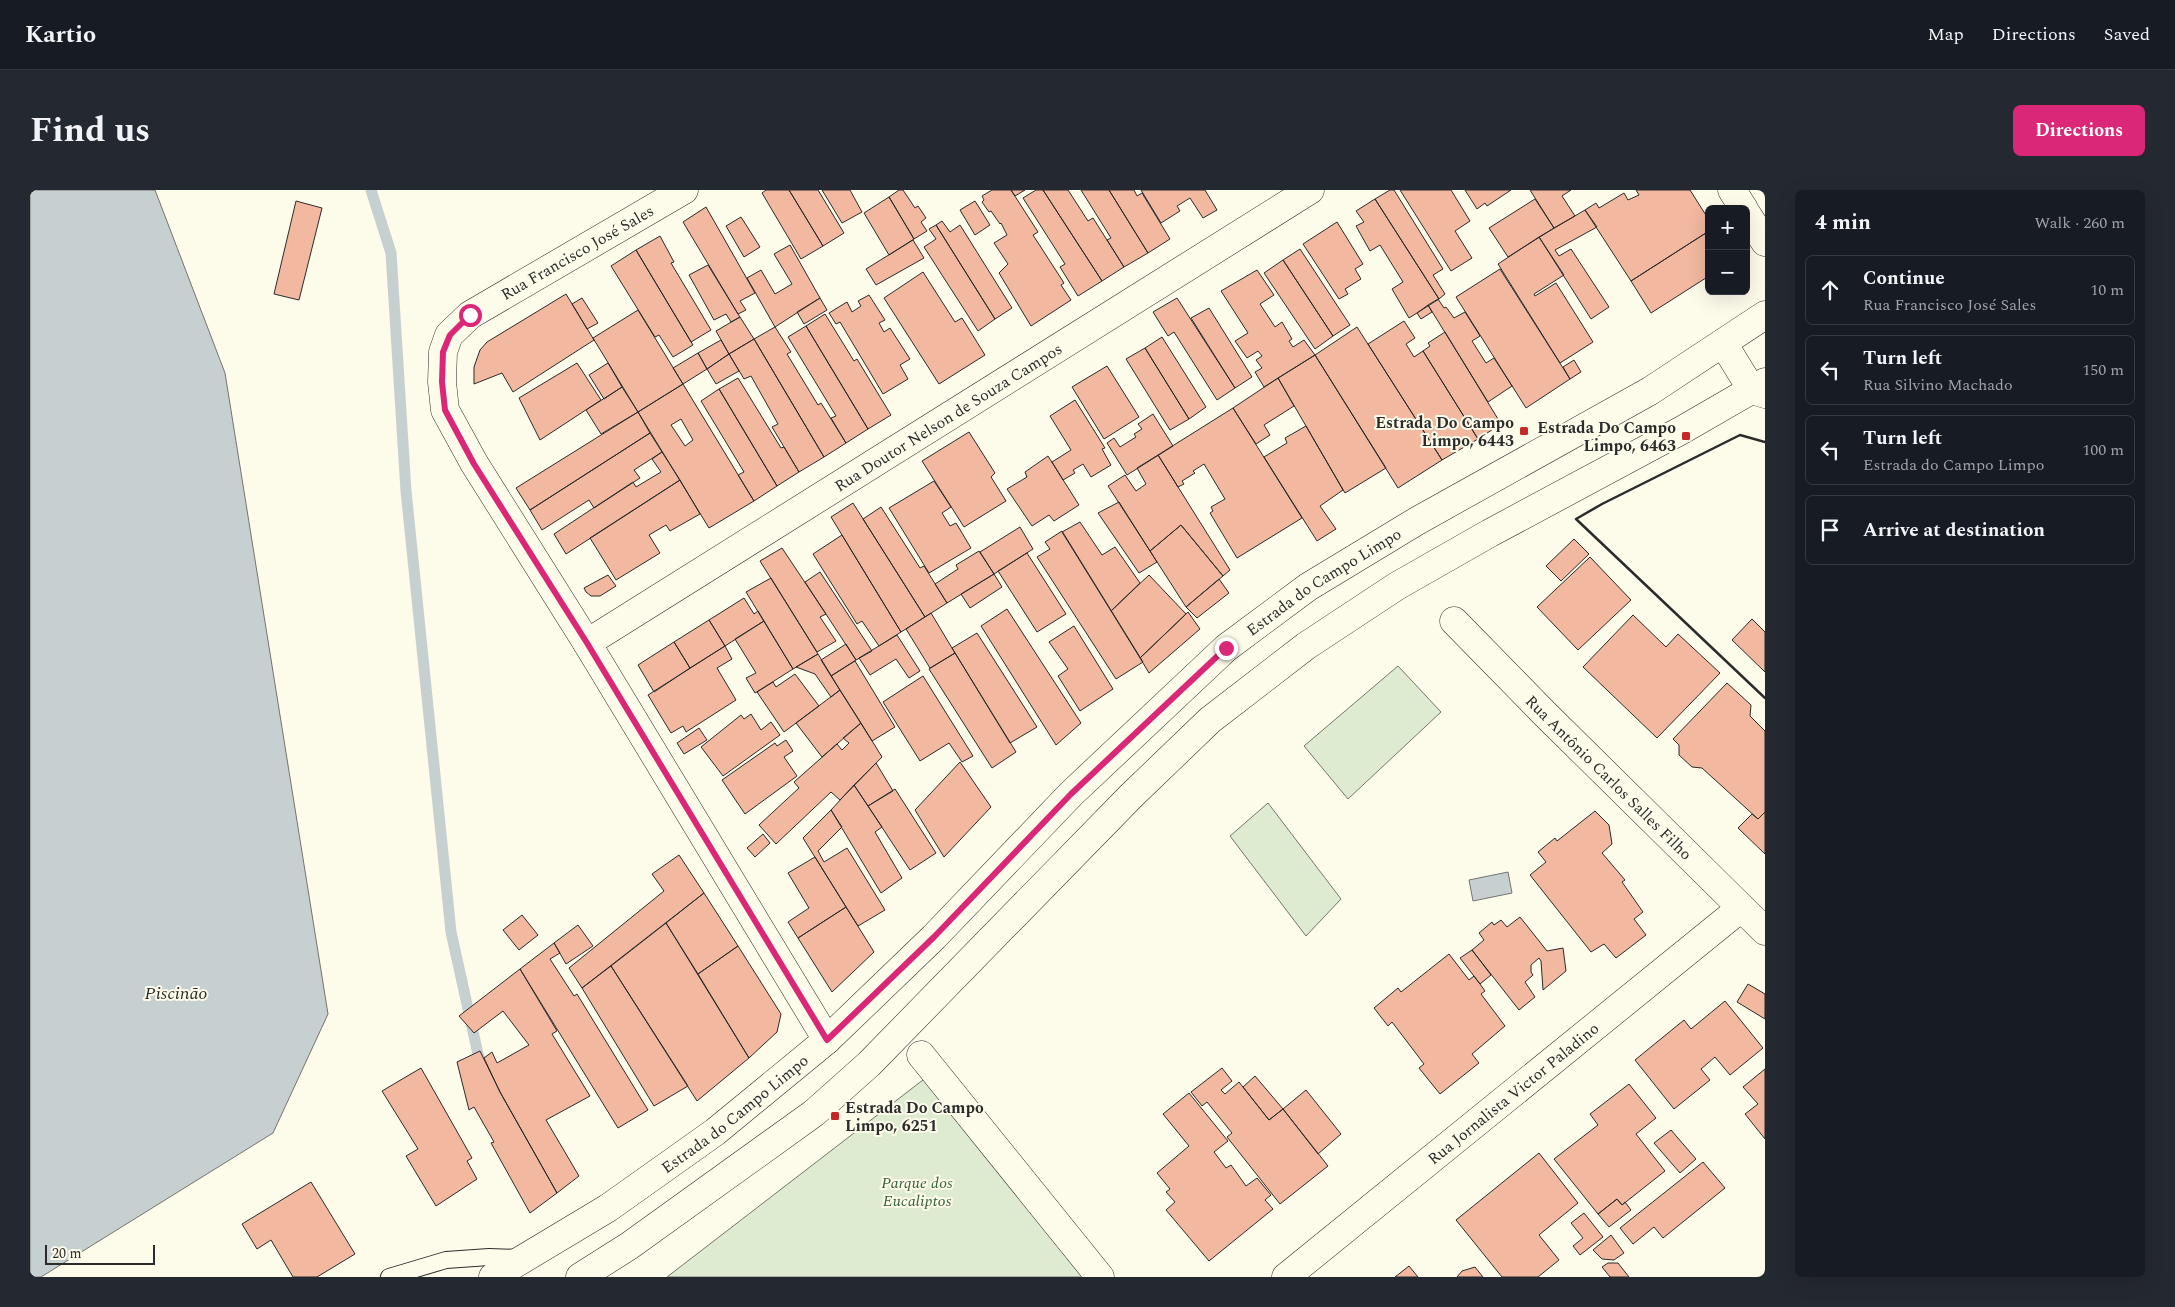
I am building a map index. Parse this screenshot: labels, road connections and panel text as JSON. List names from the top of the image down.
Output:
{
  "streets": {
    "street": [
      "Rua Francisco José Sales",
      "Rua Doutor Nelson de Souza Campos",
      "Estrada do Campo Limpo",
      "Rua Antônio Carlos Salles Filho",
      "Rua Jornalista Victor Paladino"
    ]
  },
  "crossings": [
    ["Rua Francisco José Sales", "Rua Doutor Nelson de Souza Campos"],
    ["Rua Antônio Carlos Salles Filho", "Rua Jornalista Victor Paladino"]
  ],
  "water": ["Piscinão"],
  "parks": ["Parque dos Eucaliptos"],
  "places": {
    "transit": ["Estrada Do Campo Limpo, 6443", "Estrada Do Campo Limpo, 6463", "Estrada Do Campo Limpo, 6251"]
  },
  "scale_bar": "20 m",
  "page": {
    "header": "Kartio",
    "nav": ["Map", "Directions", "Saved"],
    "title": "Find us",
    "buttons": "Directions",
    "heading": ["4 min", "Walk · 260 m"],
    "map_buttons": ["+", "−"],
    "list": [
      ["Continue", "Rua Francisco José Sales", "10 m"],
      ["Turn left", "Rua Silvino Machado", "150 m"],
      ["Turn left", "Estrada do Campo Limpo", "100 m"],
      "Arrive at destination"
    ],
    "scale": "20 m"
  }
}
